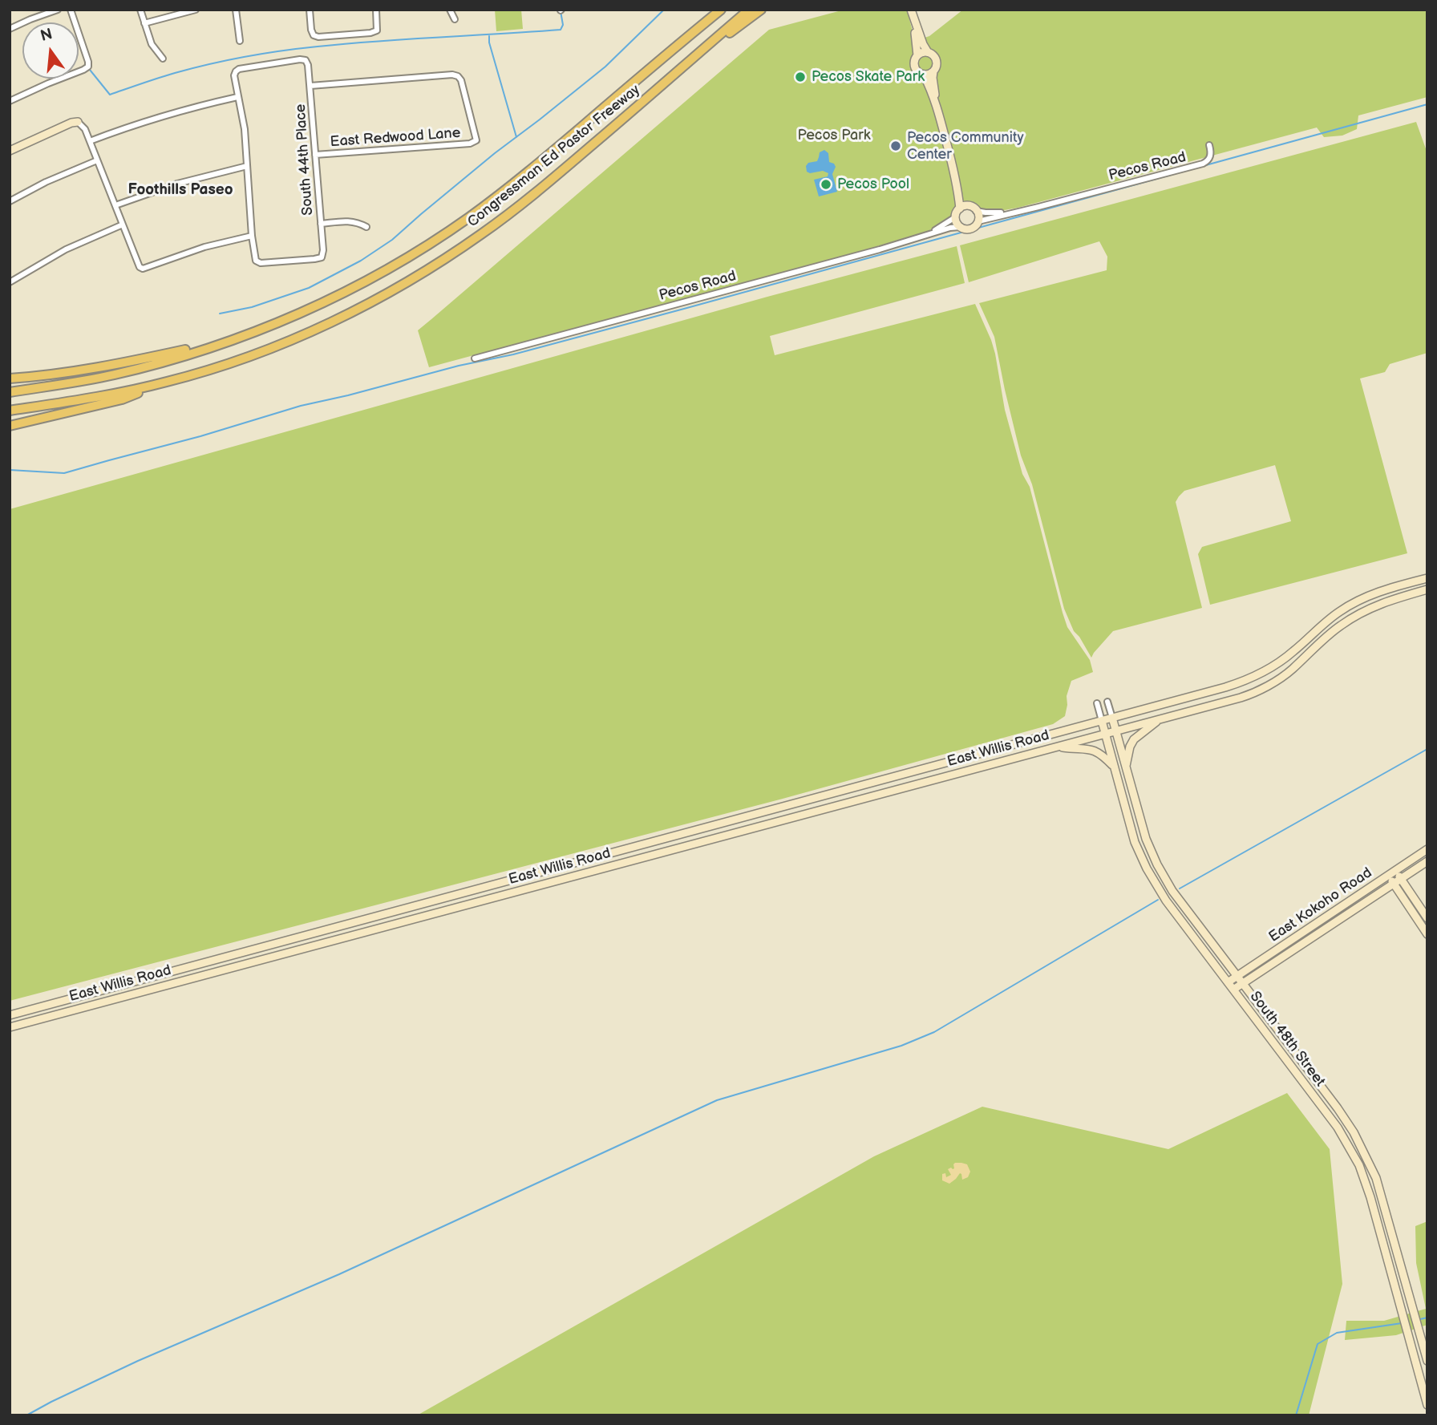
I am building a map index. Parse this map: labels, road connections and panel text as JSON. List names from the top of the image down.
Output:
{
  "streets": {
    "highway": ["Congressman Ed Pastor Freeway"],
    "main road": ["East Willis Road", "East Kokoho Road", "South 48th Street"],
    "street": ["East Redwood Lane", "South 44th Place", "Pecos Road"]
  },
  "crossings": [
    ["East Redwood Lane", "South 44th Place"],
    ["East Willis Road", "South 48th Street"],
    ["East Kokoho Road", "South 48th Street"]
  ],
  "districts": ["Foothills Paseo"],
  "parks": ["Pecos Park"],
  "places": ["Pecos Skate Park", "Pecos Community Center", "Pecos Pool"],
  "north": "top"
}
